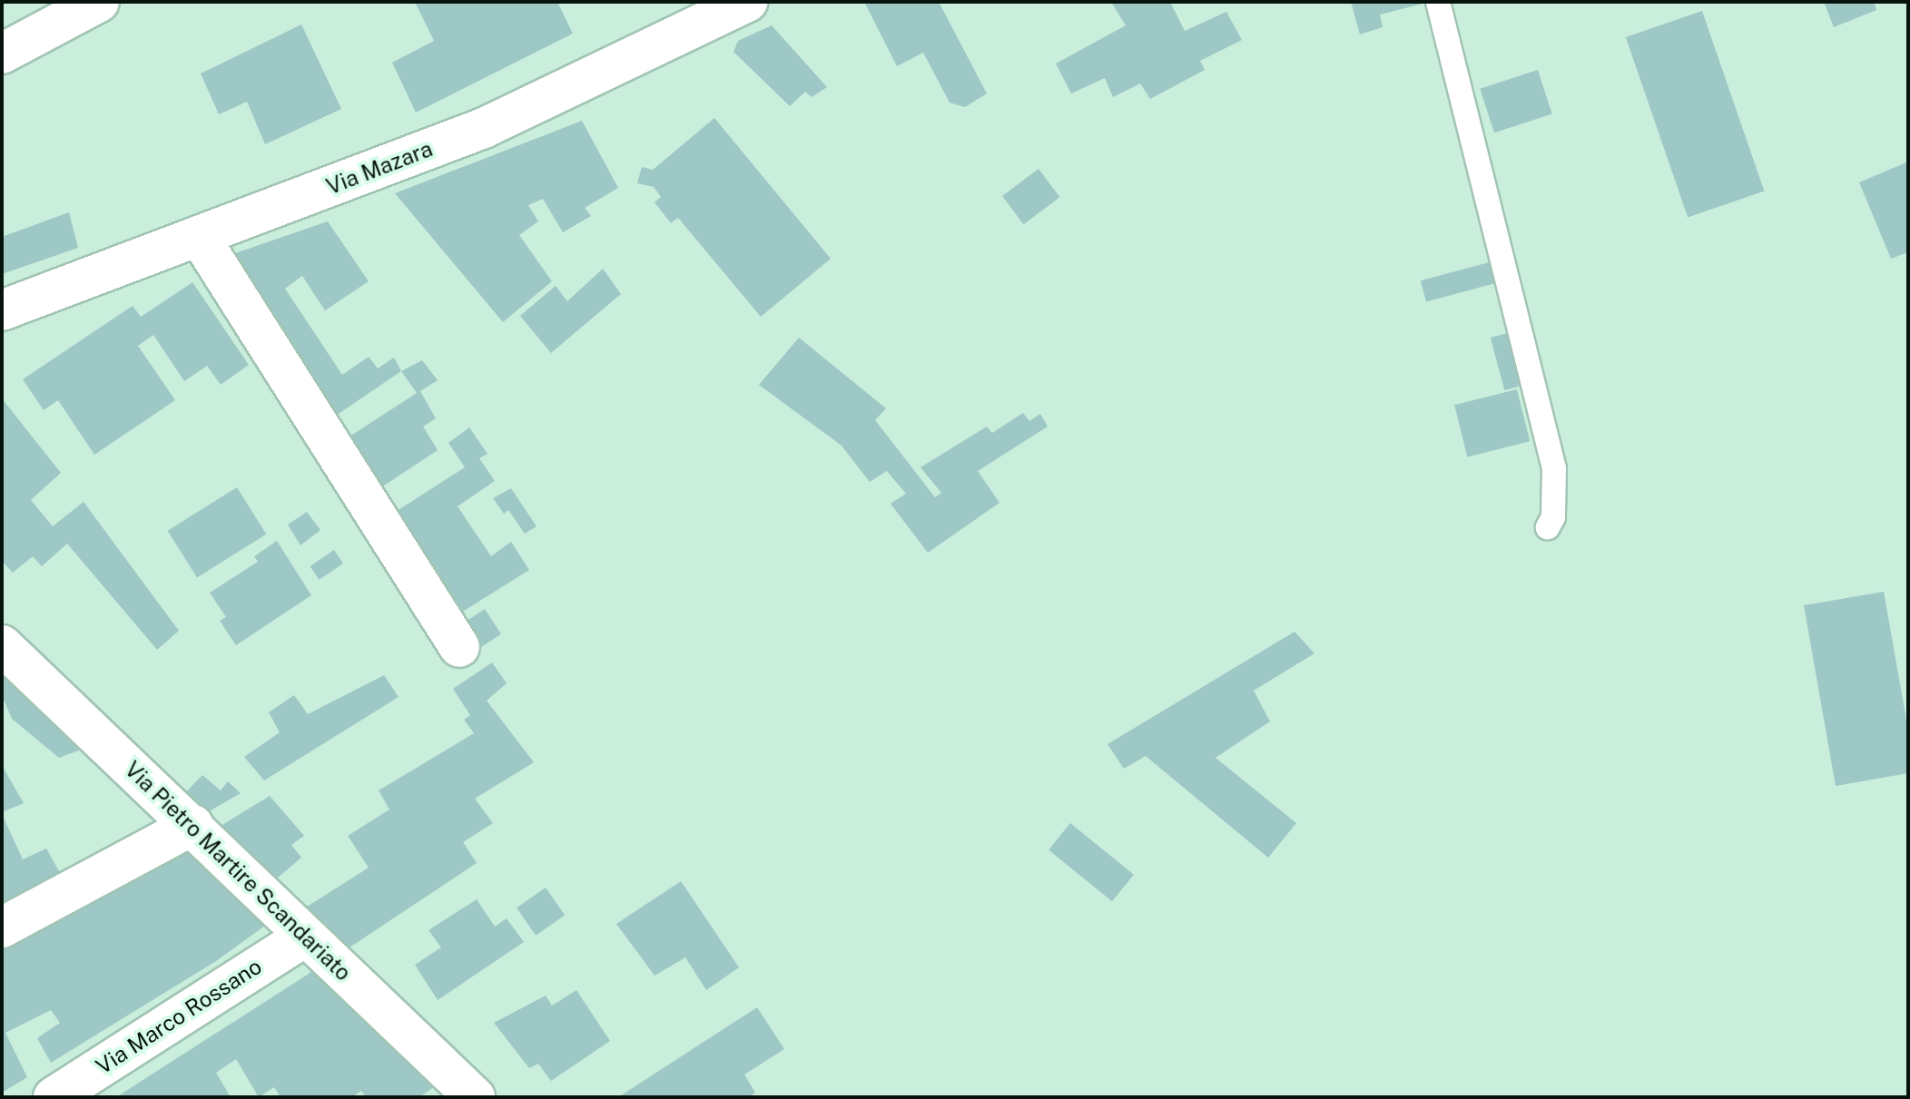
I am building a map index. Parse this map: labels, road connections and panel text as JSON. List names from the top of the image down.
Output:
{
  "streets": {
    "street": ["Via Mazara", "Via Pietro Martire Scandariato", "Via Marco Rossano"]
  },
  "crossings": [
    ["Via Pietro Martire Scandariato", "Via Marco Rossano"]
  ]
}
